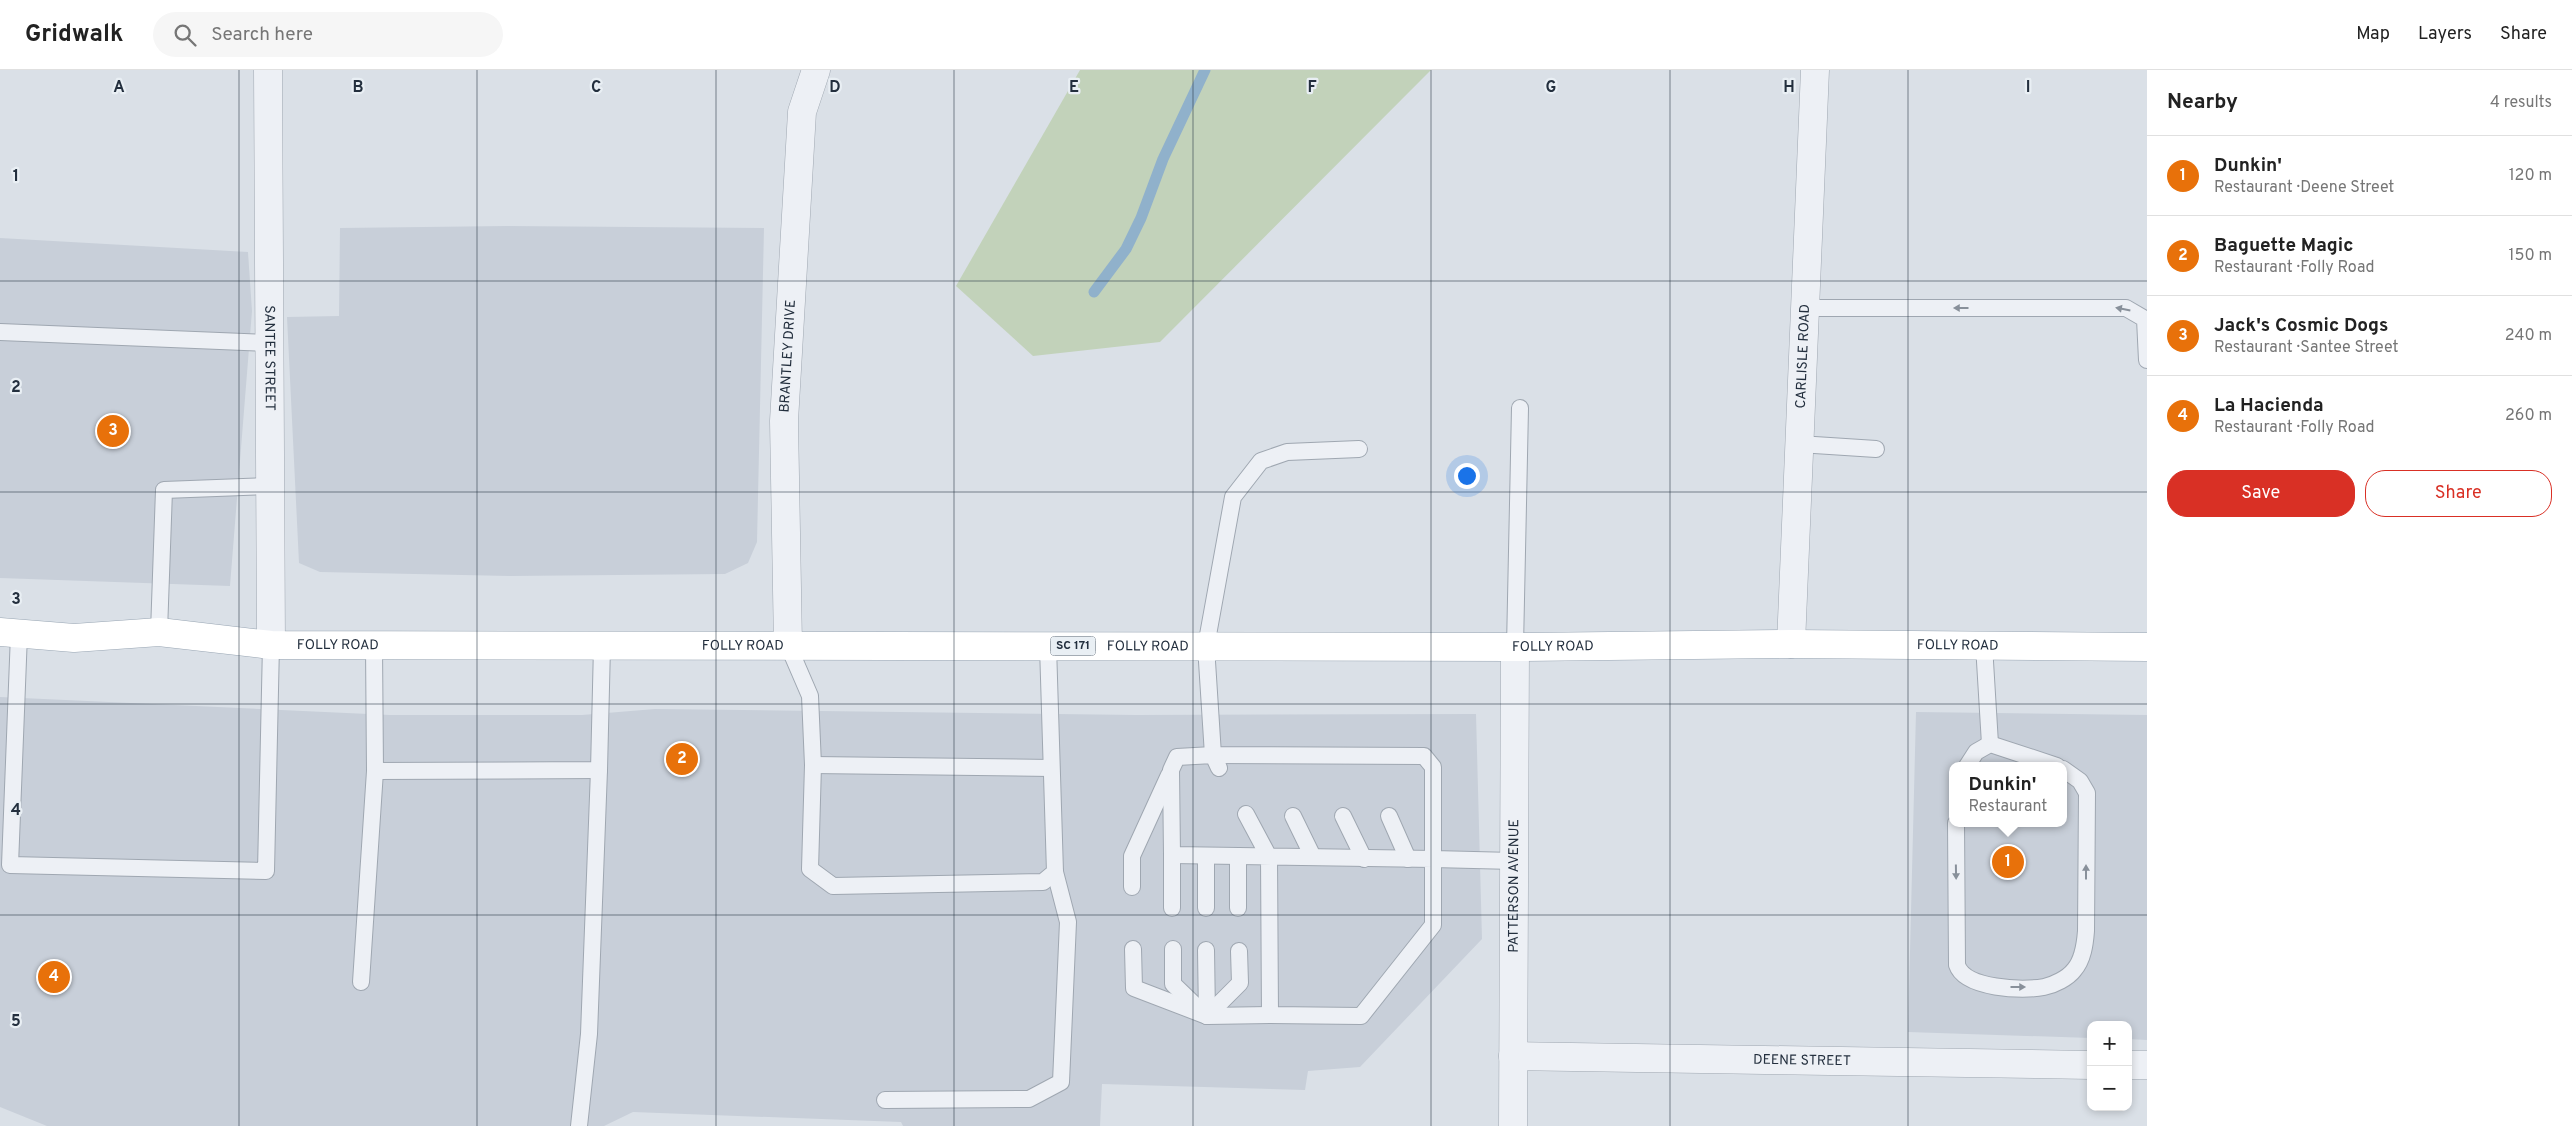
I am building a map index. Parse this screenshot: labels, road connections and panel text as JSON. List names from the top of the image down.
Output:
{
  "streets": {
    "main road": ["FOLLY ROAD", "SC 171"],
    "street": [
      "BRANTLEY DRIVE",
      "CARLISLE ROAD",
      "SANTEE STREET",
      "PATTERSON AVENUE",
      "DEENE STREET"
    ]
  },
  "crossings": [
    ["BRANTLEY DRIVE", "FOLLY ROAD"],
    ["CARLISLE ROAD", "FOLLY ROAD"],
    ["SANTEE STREET", "FOLLY ROAD"],
    ["FOLLY ROAD", "PATTERSON AVENUE"],
    ["PATTERSON AVENUE", "DEENE STREET"]
  ],
  "page": {
    "header": "Gridwalk",
    "search": "Search here",
    "nav": ["Map", "Layers", "Share"],
    "heading": ["Nearby", "4 results"],
    "list": [
      {
        "mark": "1",
        "name": "Dunkin'",
        "note": "Restaurant · Deene Street",
        "value": "120 m"
      },
      {
        "mark": "2",
        "name": "Baguette Magic",
        "note": "Restaurant · Folly Road",
        "value": "150 m"
      },
      {
        "mark": "3",
        "name": "Jack's Cosmic Dogs",
        "note": "Restaurant · Santee Street",
        "value": "240 m"
      },
      {
        "mark": "4",
        "name": "La Hacienda",
        "note": "Restaurant · Folly Road",
        "value": "260 m"
      }
    ],
    "pins": [
      "3",
      "2",
      "1",
      "4"
    ],
    "buttons": ["Save", "Share"],
    "popup": ["Dunkin'", "Restaurant"],
    "map_buttons": ["+", "−"]
  },
  "grid": {
    "columns": [
      "A",
      "B",
      "C",
      "D",
      "E",
      "F",
      "G",
      "H",
      "I"
    ],
    "rows": [
      "1",
      "2",
      "3",
      "4",
      "5"
    ]
  }
}
